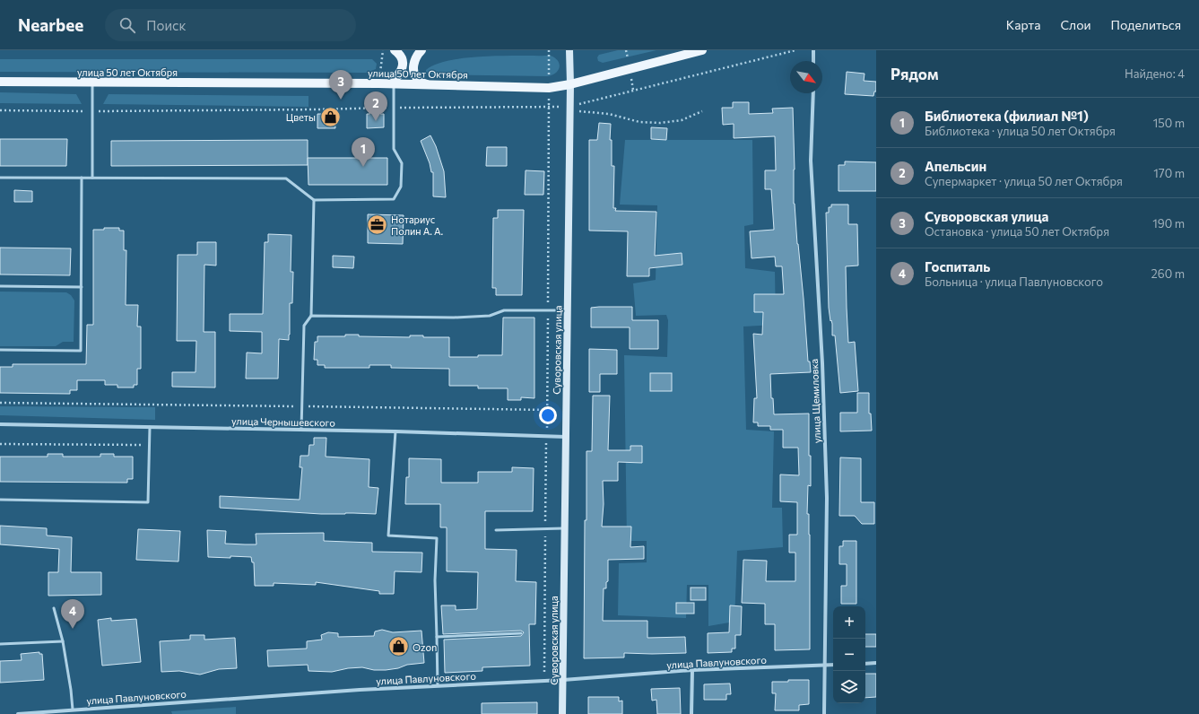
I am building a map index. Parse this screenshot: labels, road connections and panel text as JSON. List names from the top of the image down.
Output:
{
  "streets": {
    "main road": ["улица 50 лет Октября"],
    "street": [
      "Суворовская улица",
      "улица Щемиловка",
      "улица Чернышевского",
      "улица Павлуновского"
    ]
  },
  "crossings": [
    ["улица 50 лет Октября", "Суворовская улица"],
    ["Суворовская улица", "улица Чернышевского"],
    ["Суворовская улица", "улица Павлуновского"],
    ["улица Щемиловка", "улица Павлуновского"]
  ],
  "places": {
    "shop": ["Цветы", "Ozon"],
    "office": ["Нотариус Полин А. А."]
  },
  "north": "bottom right",
  "page": {
    "header": "Nearbee",
    "search": "Поиск",
    "nav": ["Карта", "Слои", "Поделиться"],
    "heading": ["Рядом", "Найдено: 4"],
    "pins": [
      "3",
      "2",
      "1",
      "4"
    ],
    "list": [
      {
        "mark": "1",
        "name": "Библиотека (филиал №1)",
        "note": "Библиотека · улица 50 лет Октября",
        "value": "150 m"
      },
      {
        "mark": "2",
        "name": "Апельсин",
        "note": "Супермаркет · улица 50 лет Октября",
        "value": "170 m"
      },
      {
        "mark": "3",
        "name": "Суворовская улица",
        "note": "Остановка · улица 50 лет Октября",
        "value": "190 m"
      },
      {
        "mark": "4",
        "name": "Госпиталь",
        "note": "Больница · улица Павлуновского",
        "value": "260 m"
      }
    ],
    "map_buttons": ["+", "−"]
  }
}
